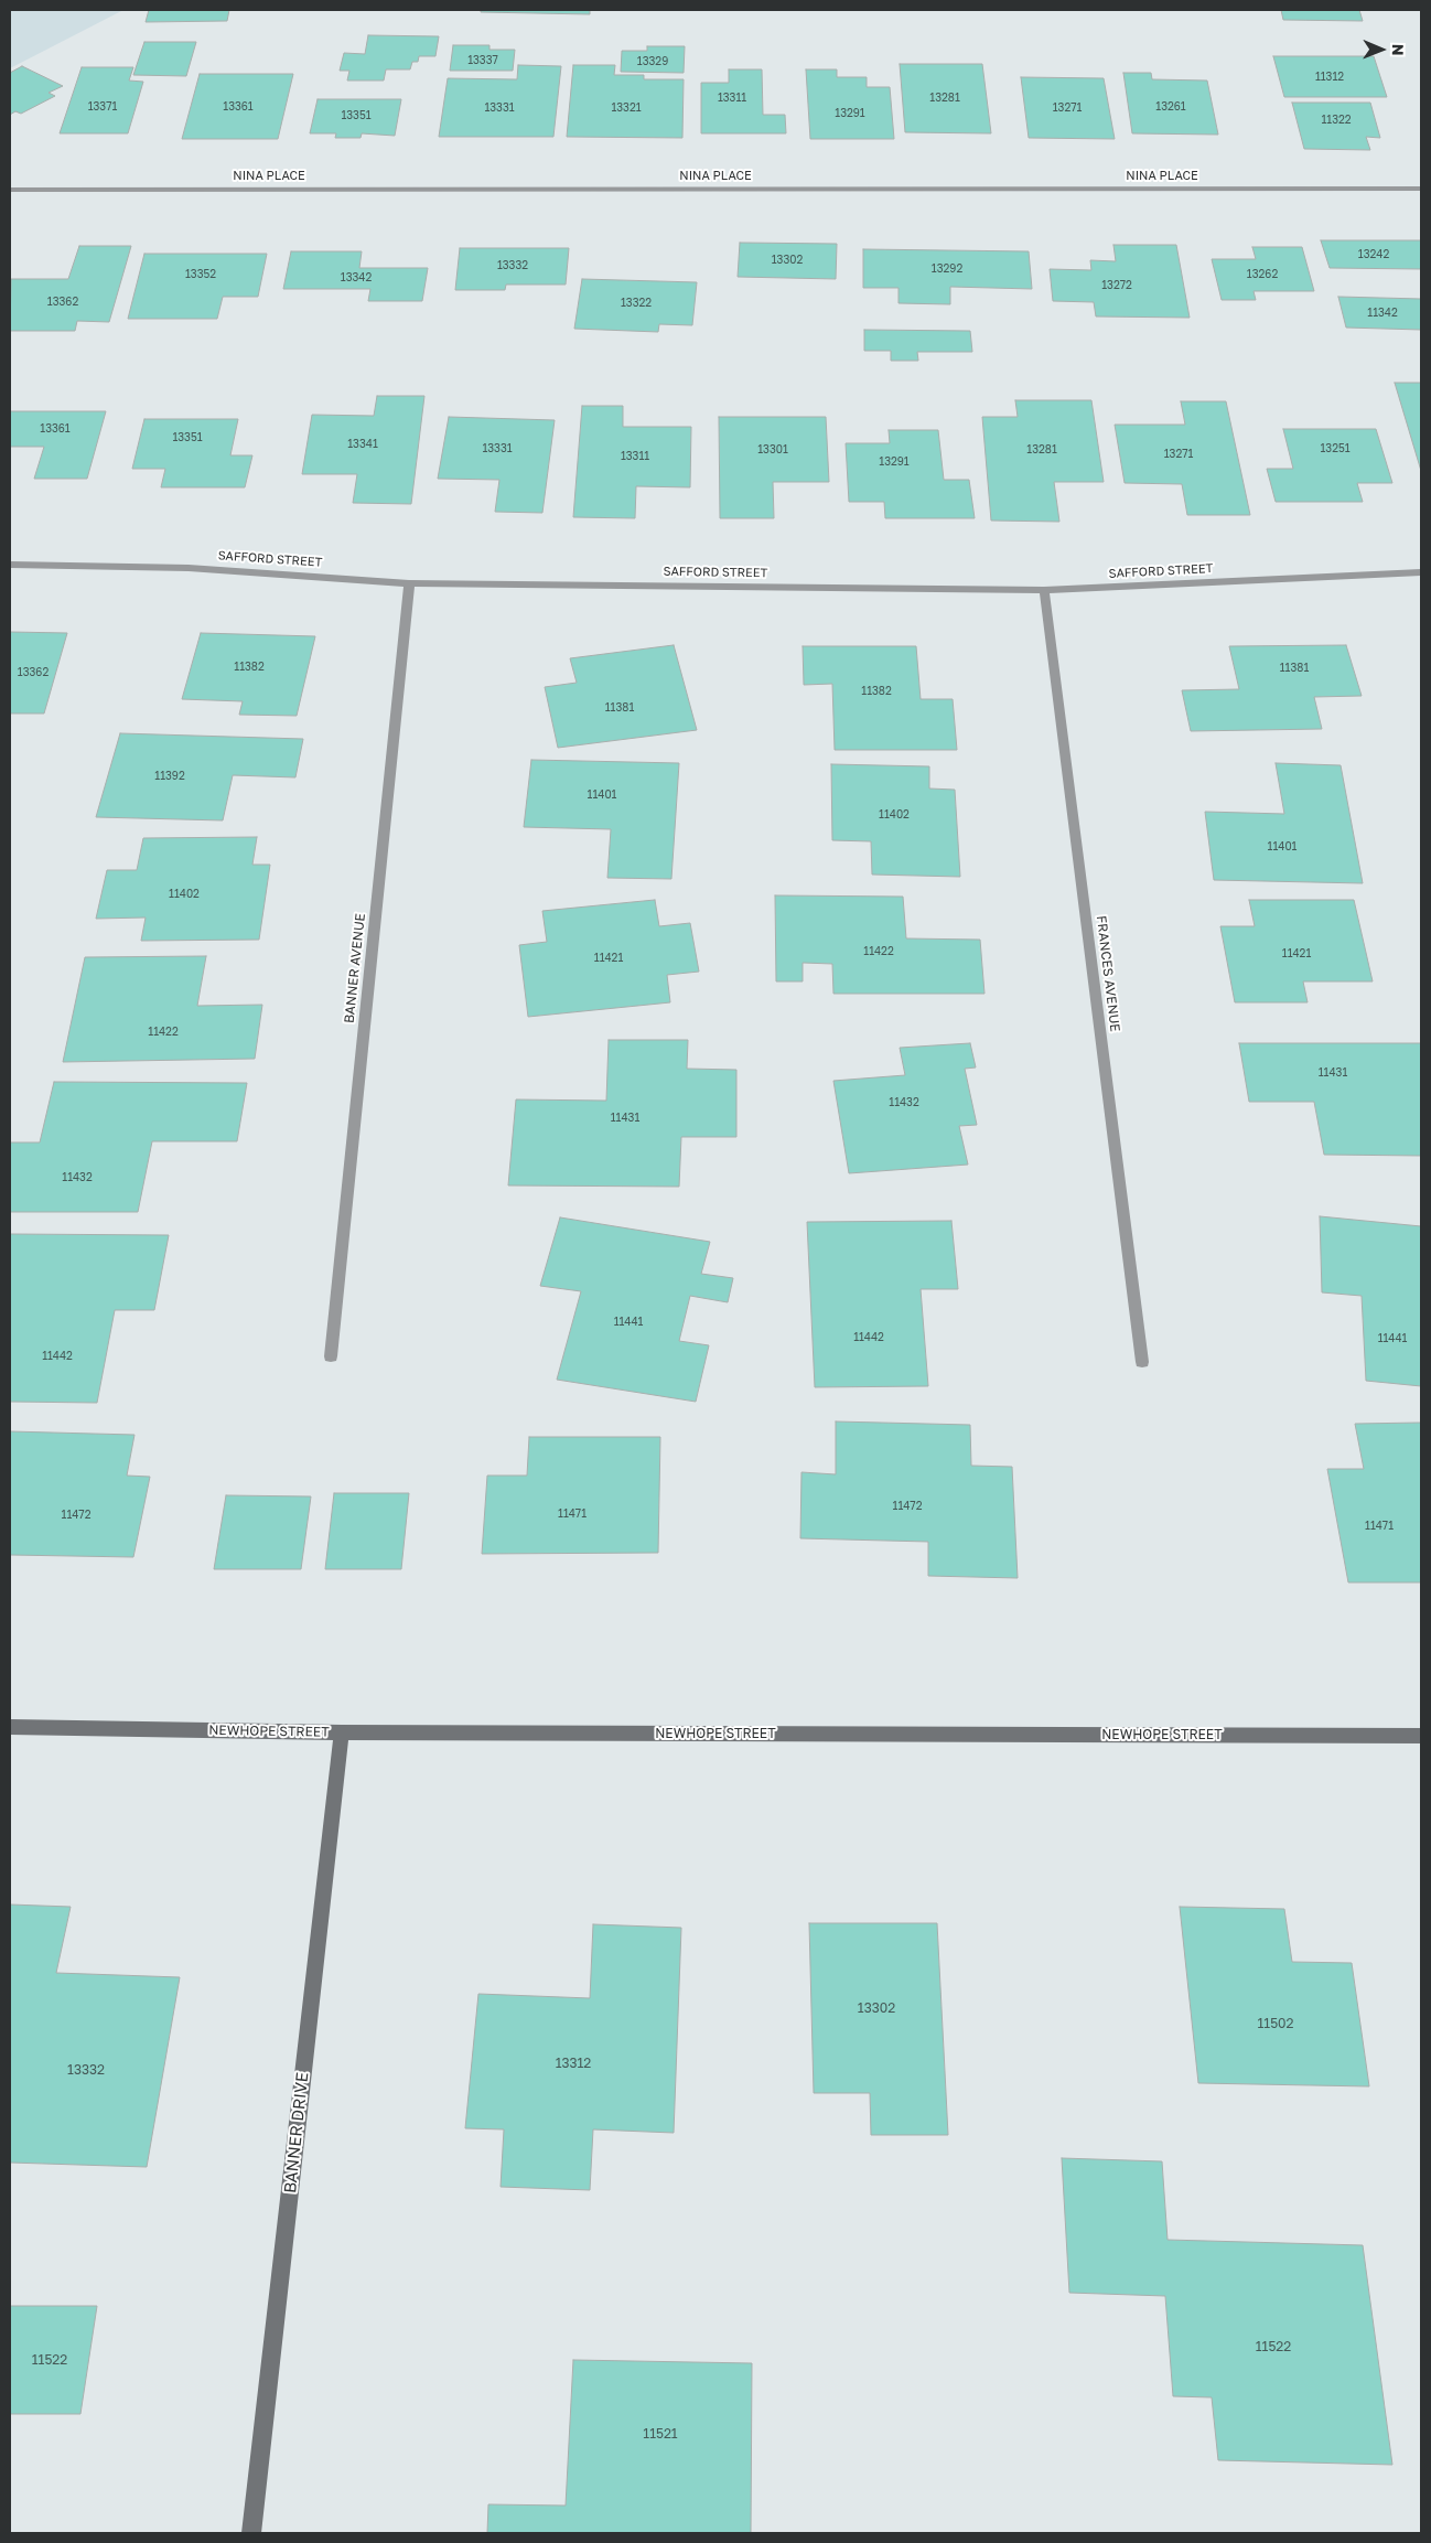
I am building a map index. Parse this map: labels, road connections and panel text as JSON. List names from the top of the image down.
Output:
{
  "streets": {
    "street": [
      "NINA PLACE",
      "SAFFORD STREET",
      "BANNER AVENUE",
      "FRANCES AVENUE",
      "NEWHOPE STREET",
      "BANNER DRIVE"
    ]
  },
  "crossings": [
    ["SAFFORD STREET", "BANNER AVENUE"],
    ["SAFFORD STREET", "FRANCES AVENUE"],
    ["NEWHOPE STREET", "BANNER DRIVE"]
  ],
  "house_numbers": [
    "13337",
    "13329",
    "11312",
    "13311",
    "13281",
    "13371",
    "13361",
    "13261",
    "13331",
    "13321",
    "13271",
    "13291",
    "13351",
    "11322",
    "13242",
    "13302",
    "13332",
    "13292",
    "13352",
    "13262",
    "13342",
    "13272",
    "13362",
    "13322",
    "11342",
    "13361",
    "13351",
    "13341",
    "13331",
    "13251",
    "13301",
    "13281",
    "13271",
    "13311",
    "13291",
    "11382",
    "11381",
    "13362",
    "11382",
    "11381",
    "11392",
    "11401",
    "11402",
    "11401",
    "11402",
    "11422",
    "11421",
    "11421",
    "11422",
    "11431",
    "11432",
    "11431",
    "11432",
    "11441",
    "11442",
    "11441",
    "11442",
    "11472",
    "11471",
    "11472",
    "11471",
    "13302",
    "11502",
    "13312",
    "13332",
    "11522",
    "11522",
    "11521"
  ],
  "north": "right"
}
